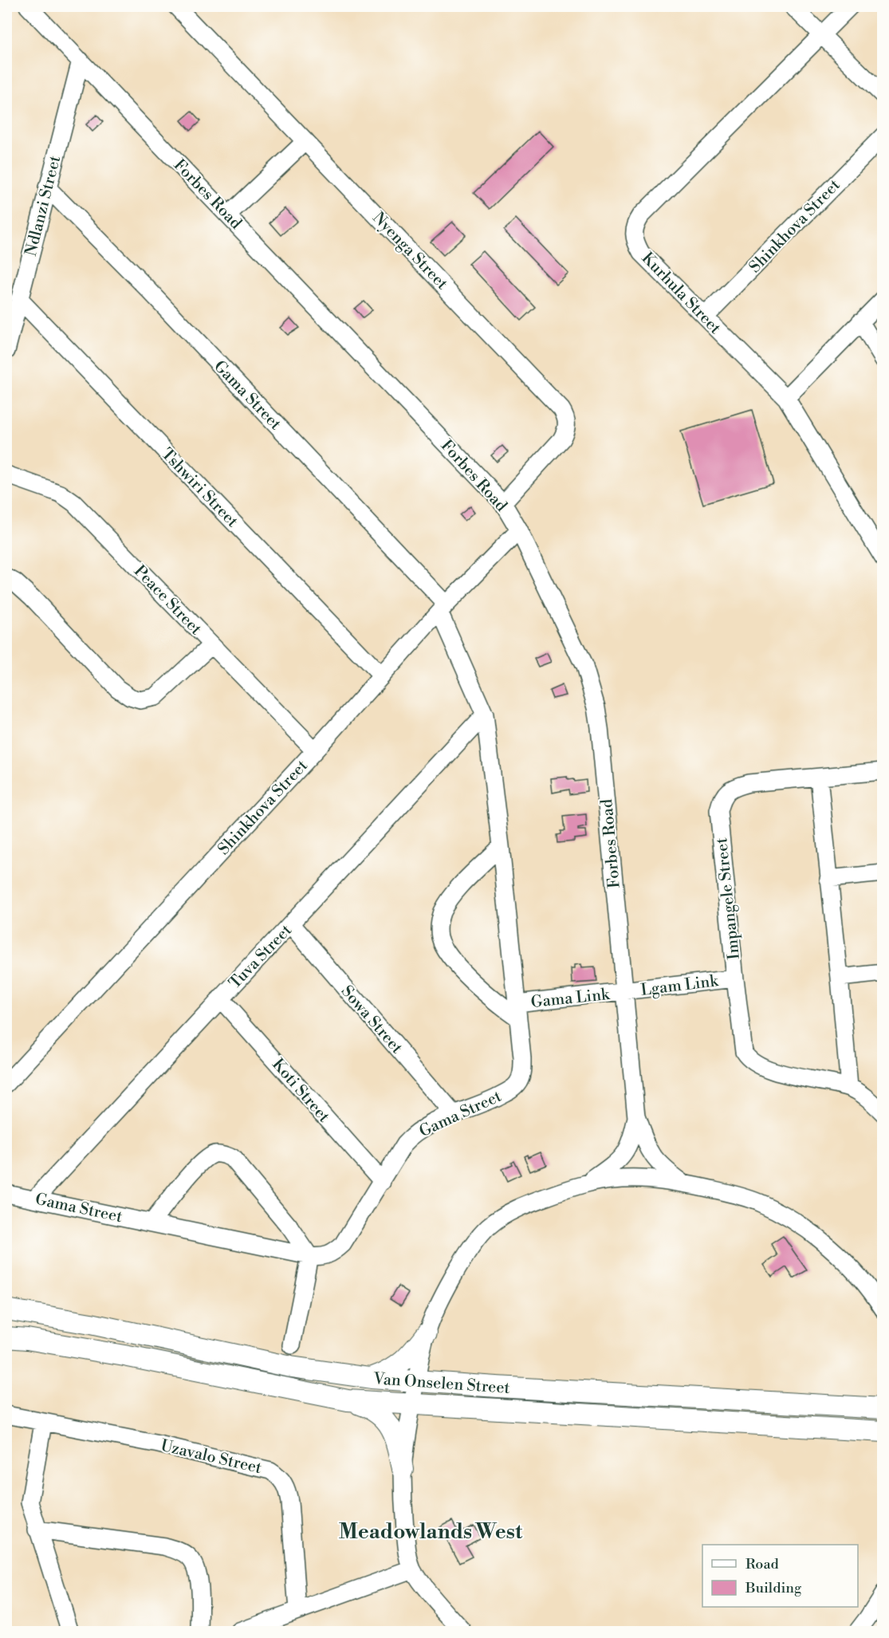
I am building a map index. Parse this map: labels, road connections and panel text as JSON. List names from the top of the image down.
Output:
{
  "streets": {
    "main road": ["Van Onselen Street"],
    "street": [
      "Forbes Road",
      "Ndlanzi Street",
      "Shinkhova Street",
      "Nyenga Street",
      "Kurhula Street",
      "Gama Street",
      "Tshwiri Street",
      "Peace Street",
      "Impangele Street",
      "Tuva Street",
      "Lgam Link",
      "Gama Link",
      "Sowa Street",
      "Koti Street",
      "Uzavalo Street"
    ]
  },
  "crossings": [
    ["Forbes Road", "Ndlanzi Street"],
    ["Forbes Road", "Shinkhova Street"],
    ["Forbes Road", "Nyenga Street"],
    ["Forbes Road", "Lgam Link"],
    ["Forbes Road", "Gama Link"],
    ["Ndlanzi Street", "Gama Street"],
    ["Ndlanzi Street", "Tshwiri Street"],
    ["Shinkhova Street", "Kurhula Street"],
    ["Shinkhova Street", "Gama Street"],
    ["Shinkhova Street", "Tshwiri Street"],
    ["Shinkhova Street", "Peace Street"],
    ["Gama Street", "Tuva Street"],
    ["Gama Street", "Gama Link"],
    ["Gama Street", "Sowa Street"],
    ["Gama Street", "Koti Street"],
    ["Impangele Street", "Lgam Link"],
    ["Tuva Street", "Sowa Street"],
    ["Tuva Street", "Koti Street"],
    ["Lgam Link", "Gama Link"]
  ],
  "districts": ["Meadowlands West"],
  "legend": ["Road", "Building"]
}
